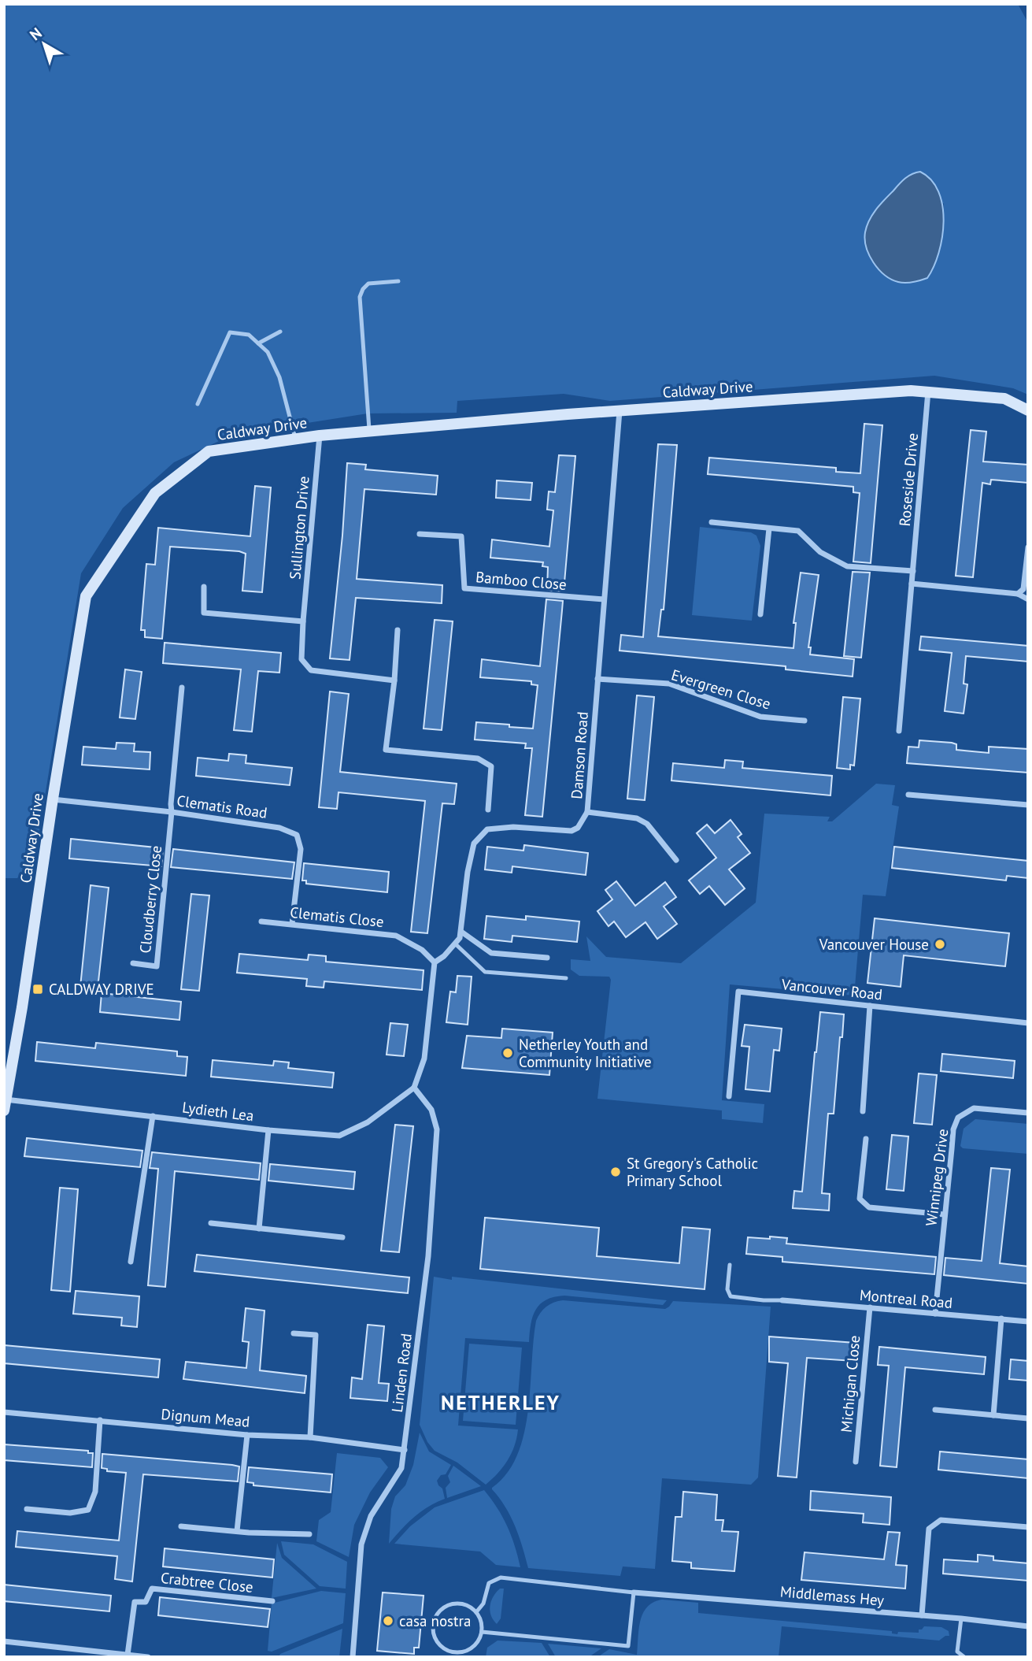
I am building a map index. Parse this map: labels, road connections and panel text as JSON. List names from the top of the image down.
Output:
{
  "streets": {
    "street": [
      "Caldway Drive",
      "Roseside Drive",
      "Sullington Drive",
      "Bamboo Close",
      "Evergreen Close",
      "Damson Road",
      "Clematis Road",
      "Cloudberry Close",
      "Clematis Close",
      "Vancouver Road",
      "Lydieth Lea",
      "Winnipeg Drive",
      "Montreal Road",
      "Linden Road",
      "Michigan Close",
      "Dignum Mead",
      "Crabtree Close",
      "Middlemass Hey"
    ]
  },
  "crossings": [
    ["Caldway Drive", "Roseside Drive"],
    ["Caldway Drive", "Sullington Drive"],
    ["Caldway Drive", "Damson Road"],
    ["Caldway Drive", "Clematis Road"],
    ["Caldway Drive", "Lydieth Lea"],
    ["Bamboo Close", "Damson Road"],
    ["Evergreen Close", "Damson Road"],
    ["Damson Road", "Clematis Close"],
    ["Clematis Road", "Cloudberry Close"],
    ["Clematis Road", "Clematis Close"],
    ["Lydieth Lea", "Linden Road"],
    ["Winnipeg Drive", "Montreal Road"],
    ["Montreal Road", "Michigan Close"],
    ["Linden Road", "Dignum Mead"]
  ],
  "districts": ["NETHERLEY"],
  "places": {
    "other": [
      "Vancouver House",
      "Netherley Youth and Community Initiative",
      "St Gregory's Catholic Primary School",
      "casa nostra"
    ],
    "transit": ["CALDWAY DRIVE"]
  },
  "north": "top left"
}
